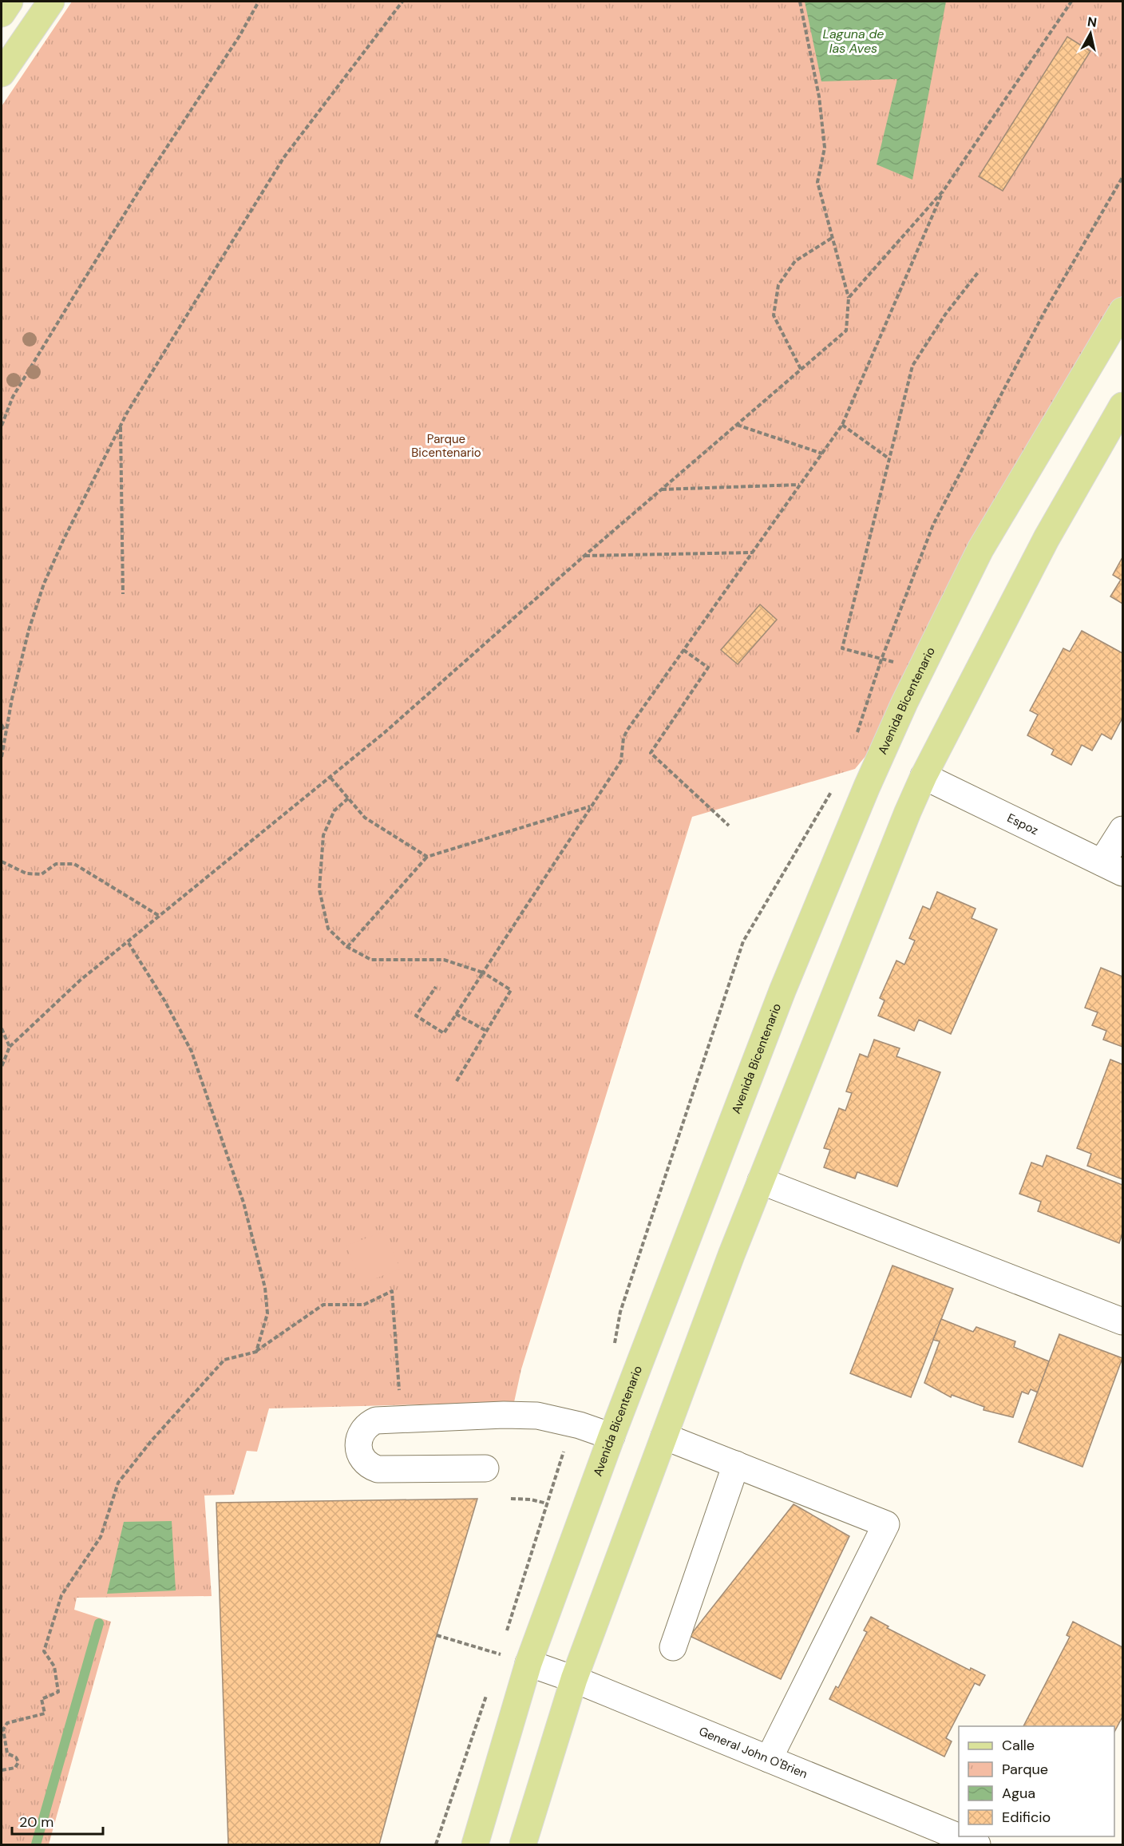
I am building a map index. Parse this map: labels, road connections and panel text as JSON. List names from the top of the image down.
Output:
{
  "streets": {
    "main road": ["Avenida Bicentenario"],
    "street": ["Espoz", "General John O'Brien"]
  },
  "crossings": [
    ["Avenida Bicentenario", "General John O'Brien"]
  ],
  "water": ["Laguna de las Aves"],
  "parks": ["Parque Bicentenario"],
  "legend": [
    "Calle",
    "Parque",
    "Agua",
    "Edificio"
  ],
  "scale_bar": "20 m",
  "north": "top"
}
